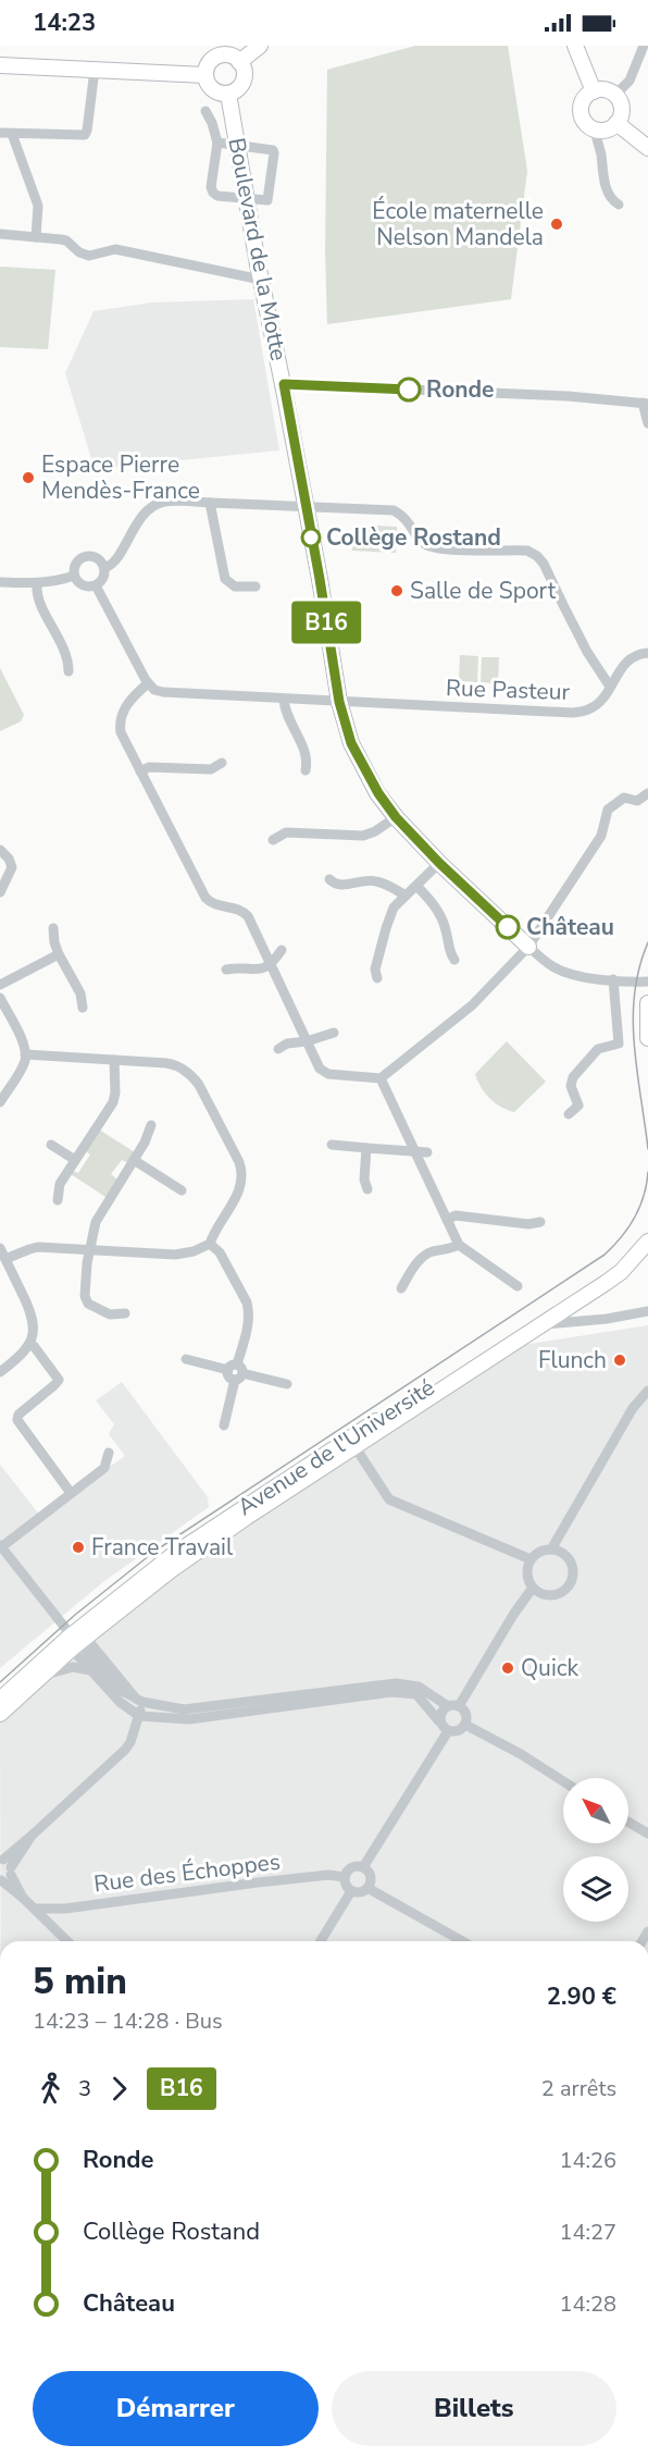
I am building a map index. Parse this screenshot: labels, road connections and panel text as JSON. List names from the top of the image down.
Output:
{
  "streets": {
    "street": [
      "Boulevard de la Motte",
      "Rue Pasteur",
      "Avenue de l'Université",
      "Rue des Échoppes"
    ]
  },
  "crossings": [
    ["Boulevard de la Motte", "Rue Pasteur"]
  ],
  "places": [
    "École maternelle Nelson Mandela",
    "Ronde",
    "Espace Pierre Mendès-France",
    "Collège Rostand",
    "Salle de Sport",
    "Château",
    "Flunch",
    "France Travail",
    "Quick"
  ],
  "lines": ["bus line B16"],
  "north": "top left",
  "page": {
    "status": "14:23",
    "on_map": "B16",
    "heading": ["5 min", "14:23 – 14:28 · Bus", "2.90 €"],
    "legs": ["3", "B16", "2 arrêts"],
    "list": [
      {
        "name": "Ronde",
        "value": "14:26"
      },
      {
        "name": "Collège Rostand",
        "value": "14:27"
      },
      {
        "name": "Château",
        "value": "14:28"
      }
    ],
    "buttons": ["Démarrer", "Billets"]
  }
}
